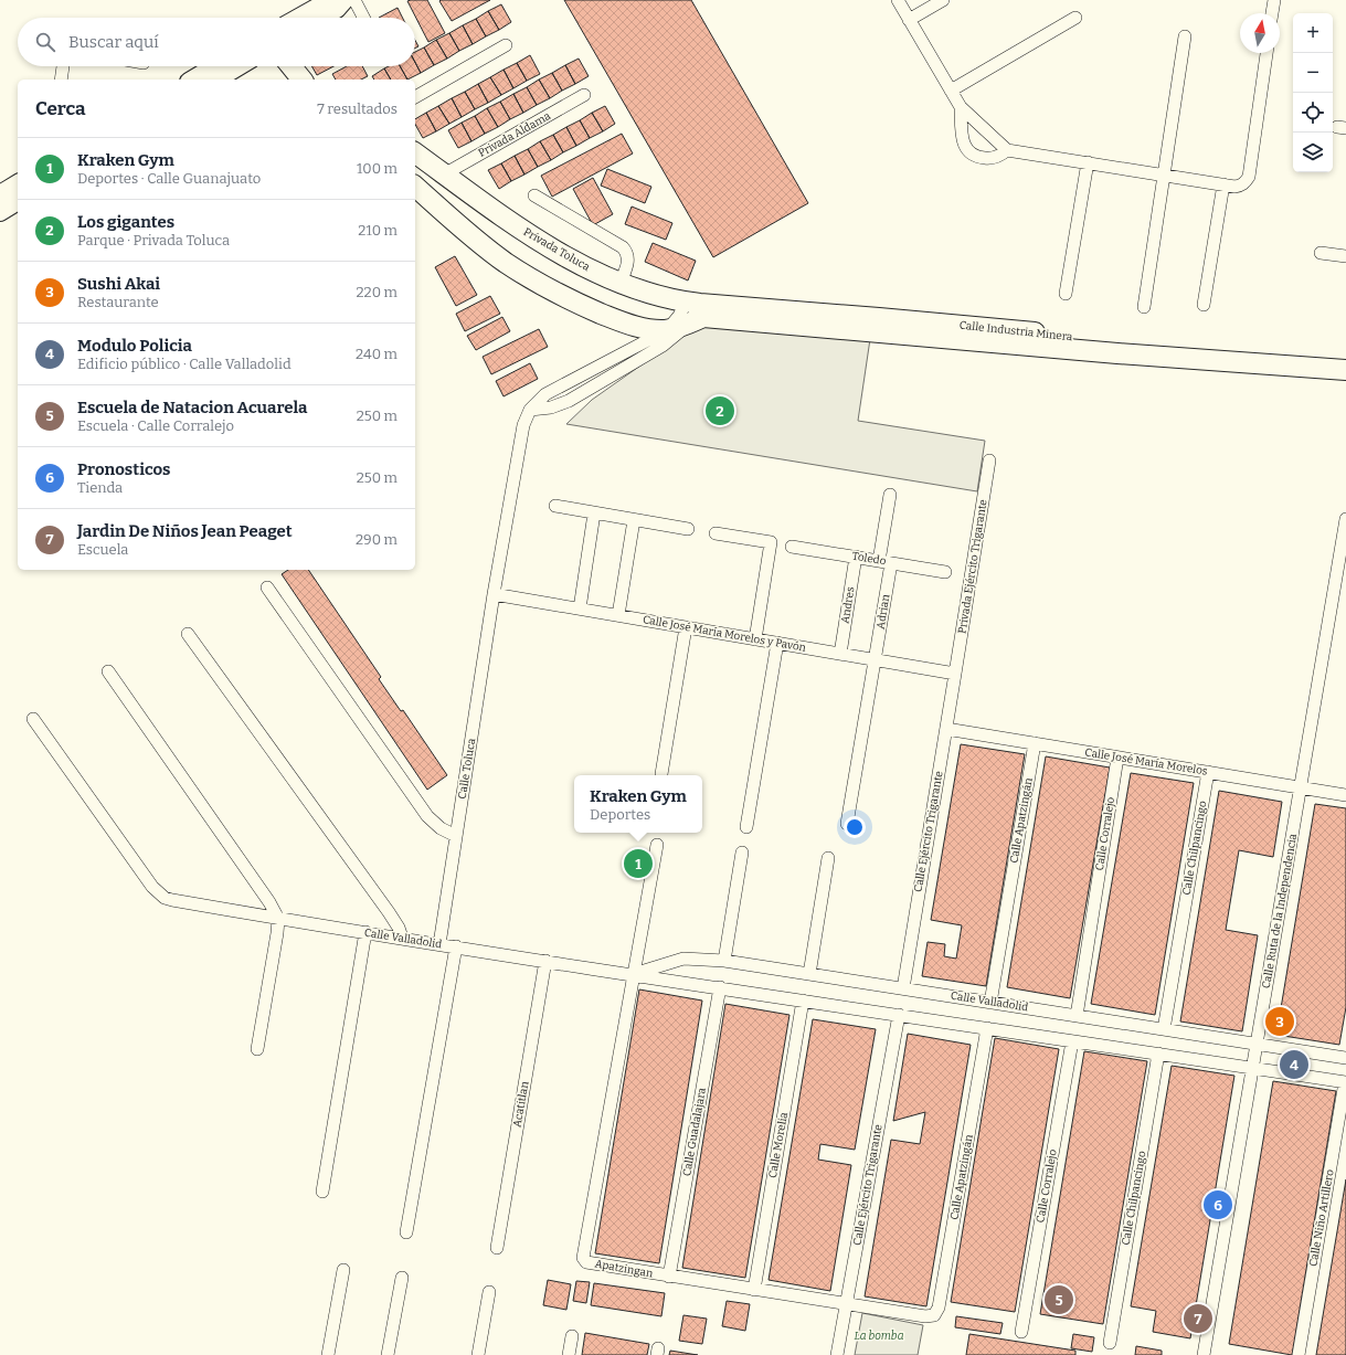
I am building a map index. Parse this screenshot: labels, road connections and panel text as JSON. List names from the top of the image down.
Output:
{
  "streets": {
    "main road": ["Privada Toluca", "Calle Industria Minera"],
    "street": [
      "Privada Aldama",
      "Toledo",
      "Privada Ejército Trigarante",
      "Andres",
      "Adrian",
      "Calle José María Morelos y Pavón",
      "Calle José María Morelos",
      "Calle Toluca",
      "Calle Apatzingán",
      "Calle Ejército Trigarante",
      "Calle Corralejo",
      "Calle Chilpancingo",
      "Calle Ruta de la Independencia",
      "Calle Valladolid",
      "Acatitlan",
      "Calle Guadalajara",
      "Calle Morelia",
      "Calle Niño Artillero",
      "Apatzingan"
    ]
  },
  "crossings": [
    ["Privada Aldama", "Privada Toluca"],
    ["Privada Toluca", "Calle Industria Minera"],
    ["Toledo", "Andres"],
    ["Toledo", "Adrian"],
    ["Privada Ejército Trigarante", "Calle José María Morelos y Pavón"],
    ["Privada Ejército Trigarante", "Calle Ejército Trigarante"],
    ["Andres", "Calle José María Morelos y Pavón"],
    ["Adrian", "Calle José María Morelos y Pavón"],
    ["Calle José María Morelos y Pavón", "Calle Toluca"],
    ["Calle José María Morelos y Pavón", "Calle Ejército Trigarante"],
    ["Calle José María Morelos", "Calle Apatzingán"],
    ["Calle José María Morelos", "Calle Ejército Trigarante"],
    ["Calle José María Morelos", "Calle Corralejo"],
    ["Calle José María Morelos", "Calle Chilpancingo"],
    ["Calle José María Morelos", "Calle Ruta de la Independencia"],
    ["Calle Toluca", "Calle Valladolid"],
    ["Calle Apatzingán", "Calle Valladolid"],
    ["Calle Apatzingán", "Apatzingan"],
    ["Calle Ejército Trigarante", "Calle Valladolid"],
    ["Calle Ejército Trigarante", "Apatzingan"],
    ["Calle Corralejo", "Calle Valladolid"],
    ["Calle Chilpancingo", "Calle Valladolid"],
    ["Calle Ruta de la Independencia", "Calle Valladolid"],
    ["Calle Valladolid", "Acatitlan"],
    ["Calle Valladolid", "Calle Guadalajara"],
    ["Calle Valladolid", "Calle Morelia"],
    ["Calle Valladolid", "Calle Niño Artillero"],
    ["Calle Valladolid", "Apatzingan"],
    ["Calle Guadalajara", "Apatzingan"],
    ["Calle Morelia", "Apatzingan"]
  ],
  "parks": ["La bomba"],
  "north": "top",
  "page": {
    "map_buttons": ["+", "−"],
    "search": "Buscar aquí",
    "heading": ["Cerca", "7 resultados"],
    "list": [
      {
        "mark": "1",
        "name": "Kraken Gym",
        "note": "Deportes · Calle Guanajuato",
        "value": "100 m"
      },
      {
        "mark": "2",
        "name": "Los gigantes",
        "note": "Parque · Privada Toluca",
        "value": "210 m"
      },
      {
        "mark": "3",
        "name": "Sushi Akai",
        "note": "Restaurante",
        "value": "220 m"
      },
      {
        "mark": "4",
        "name": "Modulo Policia",
        "note": "Edificio público · Calle Valladolid",
        "value": "240 m"
      },
      {
        "mark": "5",
        "name": "Escuela de Natacion Acuarela",
        "note": "Escuela · Calle Corralejo",
        "value": "250 m"
      },
      {
        "mark": "6",
        "name": "Pronosticos",
        "note": "Tienda",
        "value": "250 m"
      },
      {
        "mark": "7",
        "name": "Jardin De Niños Jean Peaget",
        "note": "Escuela",
        "value": "290 m"
      }
    ],
    "pins": [
      "2",
      "1",
      "3",
      "4",
      "6",
      "5",
      "7"
    ],
    "popup": ["Kraken Gym", "Deportes"]
  }
}
